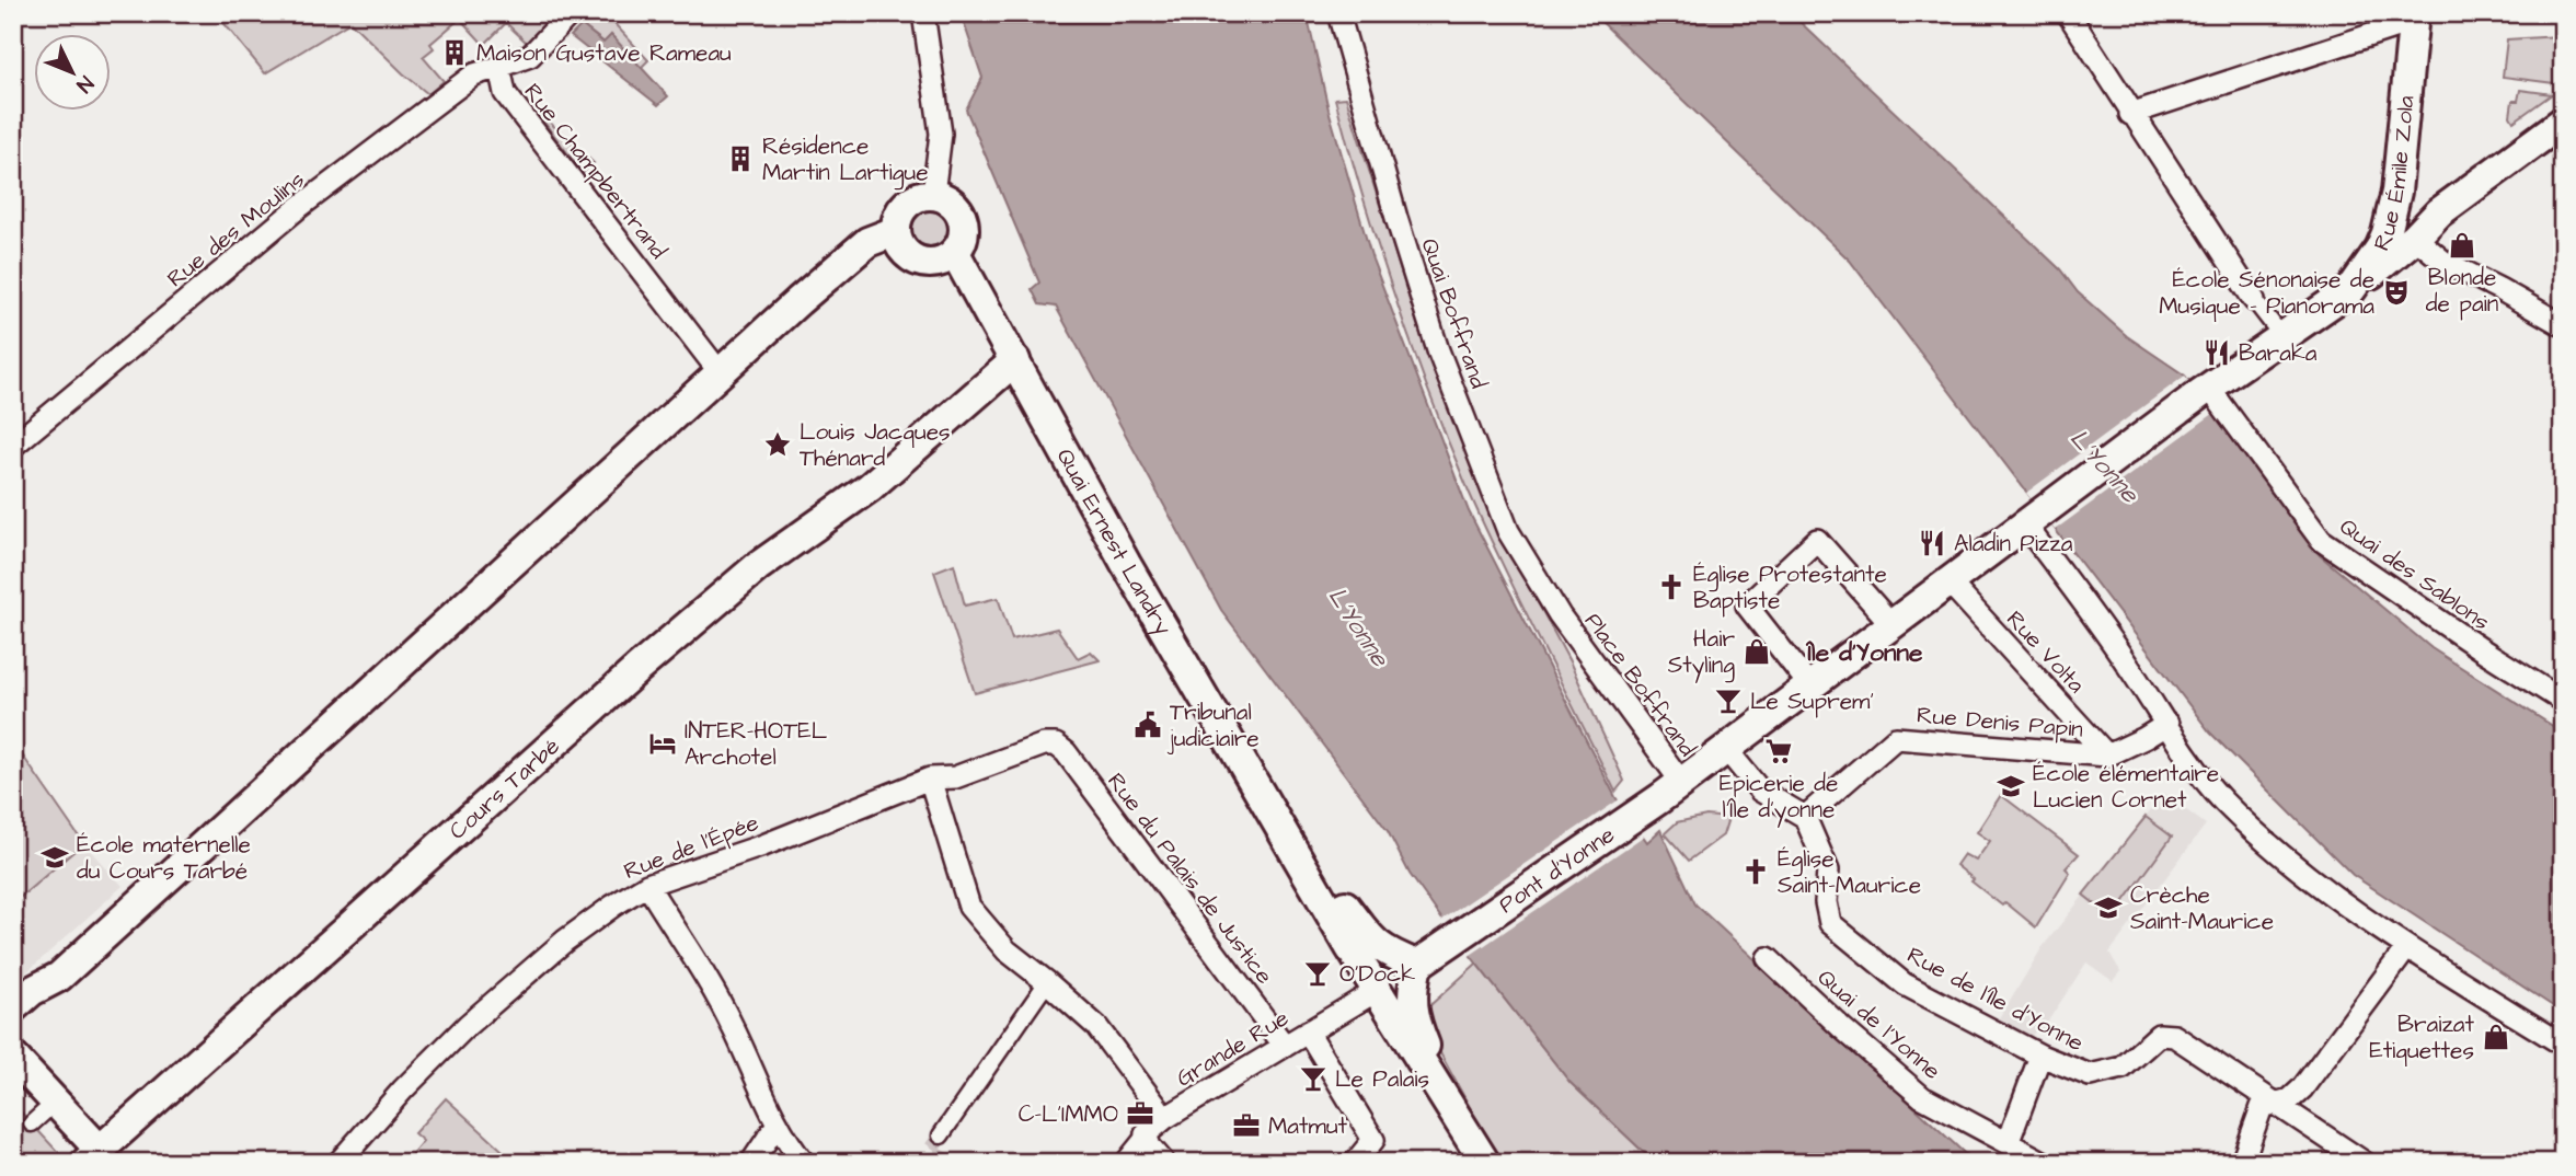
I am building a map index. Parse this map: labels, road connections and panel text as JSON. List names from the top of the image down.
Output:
{
  "streets": {
    "main road": [
      "Rue Émile Zola",
      "Quai Ernest Landry",
      "Cours Tarbé",
      "Pont d'Yonne"
    ],
    "street": [
      "Rue Champbertrand",
      "Rue des Moulins",
      "Quai Boffrand",
      "Quai des Sablons",
      "Rue Volta",
      "Place Boffrand",
      "Rue Denis Papin",
      "Rue de l'Épée",
      "Rue du Palais de Justice",
      "Rue de l'Île d'Yonne",
      "Quai de l'Yonne",
      "Grande Rue"
    ]
  },
  "crossings": [
    ["Rue Champbertrand", "Rue des Moulins"],
    ["Rue Émile Zola", "Quai des Sablons"],
    ["Rue Émile Zola", "Rue Volta"],
    ["Rue Émile Zola", "Pont d'Yonne"],
    ["Quai Boffrand", "Place Boffrand"],
    ["Quai Ernest Landry", "Cours Tarbé"],
    ["Quai Ernest Landry", "Pont d'Yonne"],
    ["Quai Ernest Landry", "Grande Rue"],
    ["Rue Volta", "Rue Denis Papin"],
    ["Rue Volta", "Pont d'Yonne"],
    ["Place Boffrand", "Pont d'Yonne"],
    ["Rue Denis Papin", "Rue de l'Île d'Yonne"],
    ["Rue de l'Épée", "Rue du Palais de Justice"],
    ["Rue du Palais de Justice", "Grande Rue"]
  ],
  "districts": ["Île d'Yonne"],
  "water": ["L'Yonne"],
  "places": {
    "building": ["Maison Gustave Rameau", "Résidence Martin Lartigue"],
    "shop": ["Blonde de pain", "Hair Styling", "Braizat Etiquettes"],
    "theatre": ["École Sénonaise de Musique - Pianorama"],
    "restaurant": ["Baraka", "Aladin Pizza"],
    "place": ["Louis Jacques Thénard"],
    "church": ["Église Protestante Baptiste", "Église Saint-Maurice"],
    "bar": ["Le Suprem'", "O'Dock", "Le Palais"],
    "public building": ["Tribunal judiciaire"],
    "hotel": ["INTER-HOTEL Archotel"],
    "supermarket": ["Epicerie de l'Île d'yonne"],
    "school or university": ["École élémentaire Lucien Cornet", "École maternelle du Cours Tarbé", "Crèche Saint-Maurice"],
    "office": ["C-L'IMMO", "Matmut"]
  },
  "north": "bottom right"
}
